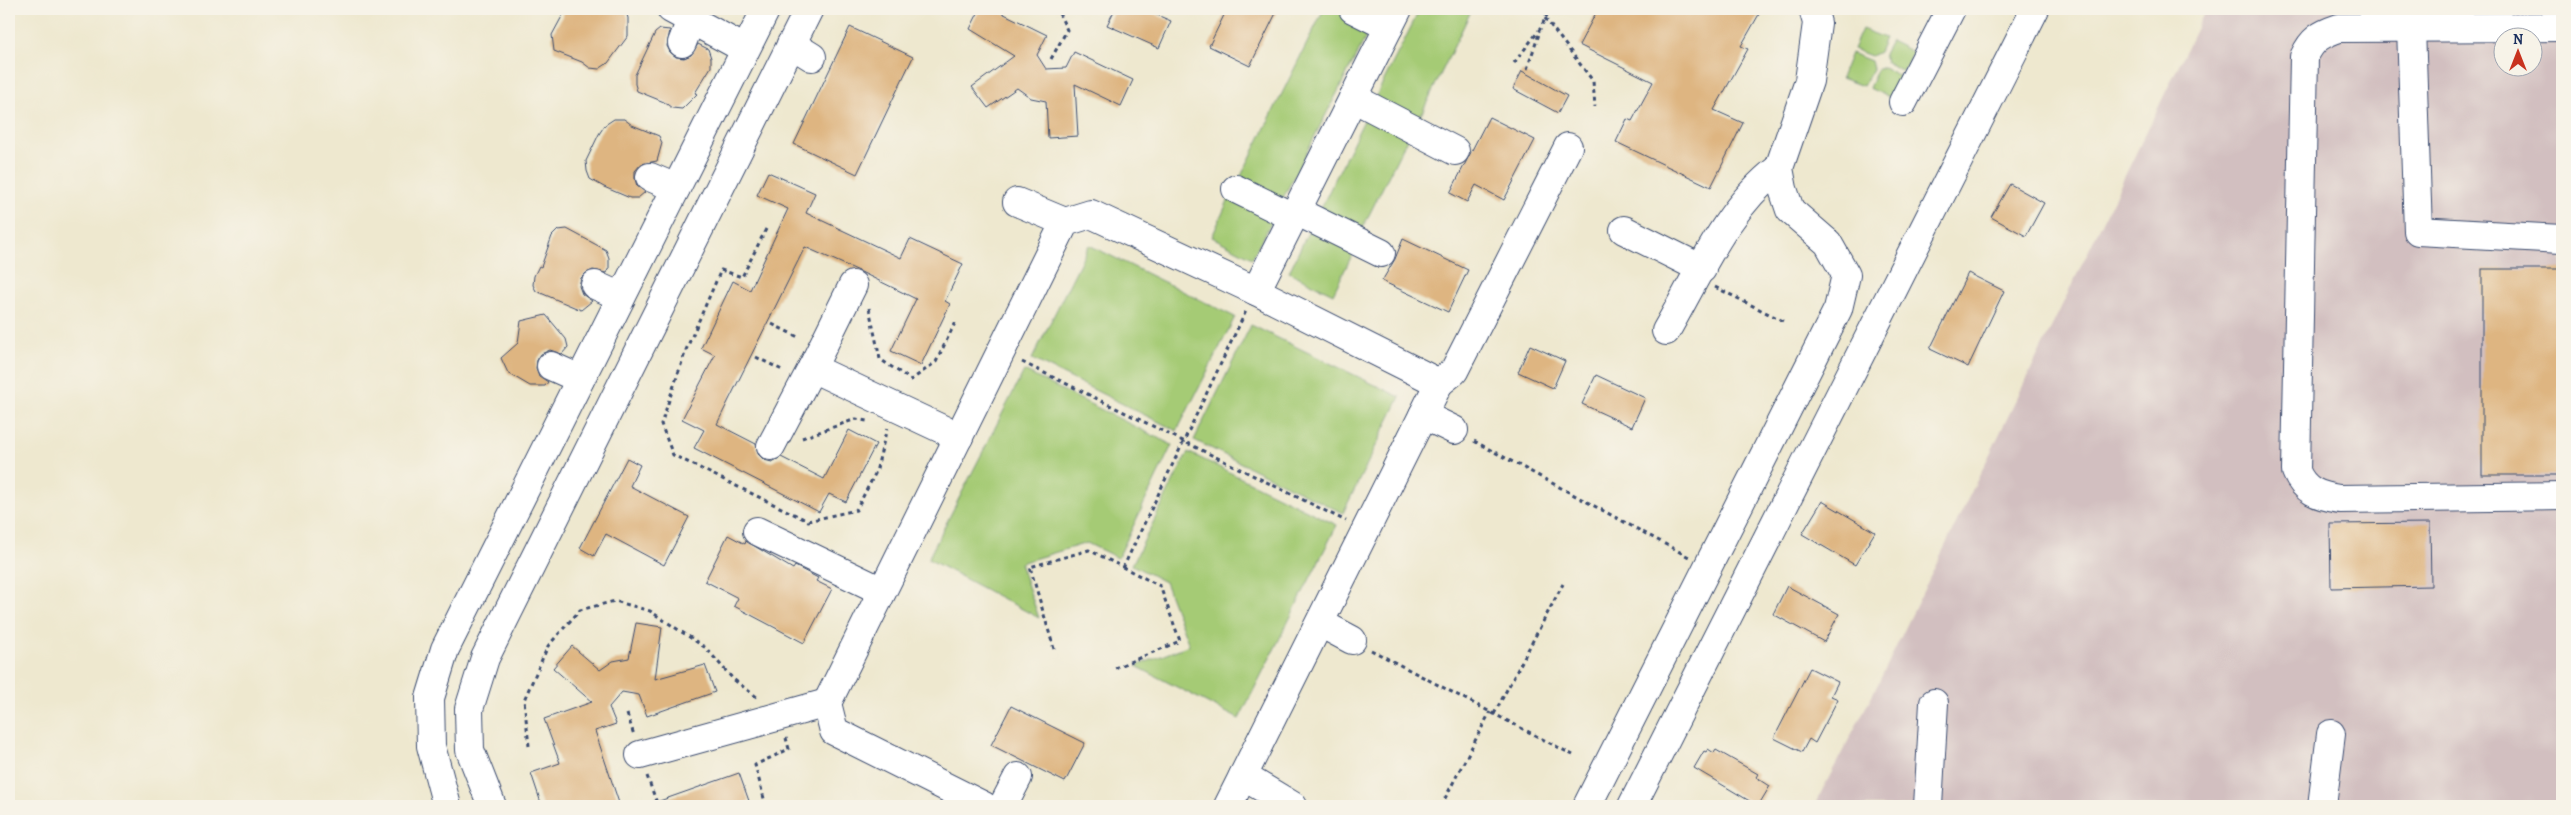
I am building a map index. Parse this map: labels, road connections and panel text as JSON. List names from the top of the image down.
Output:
{
  "north": "top"
}
